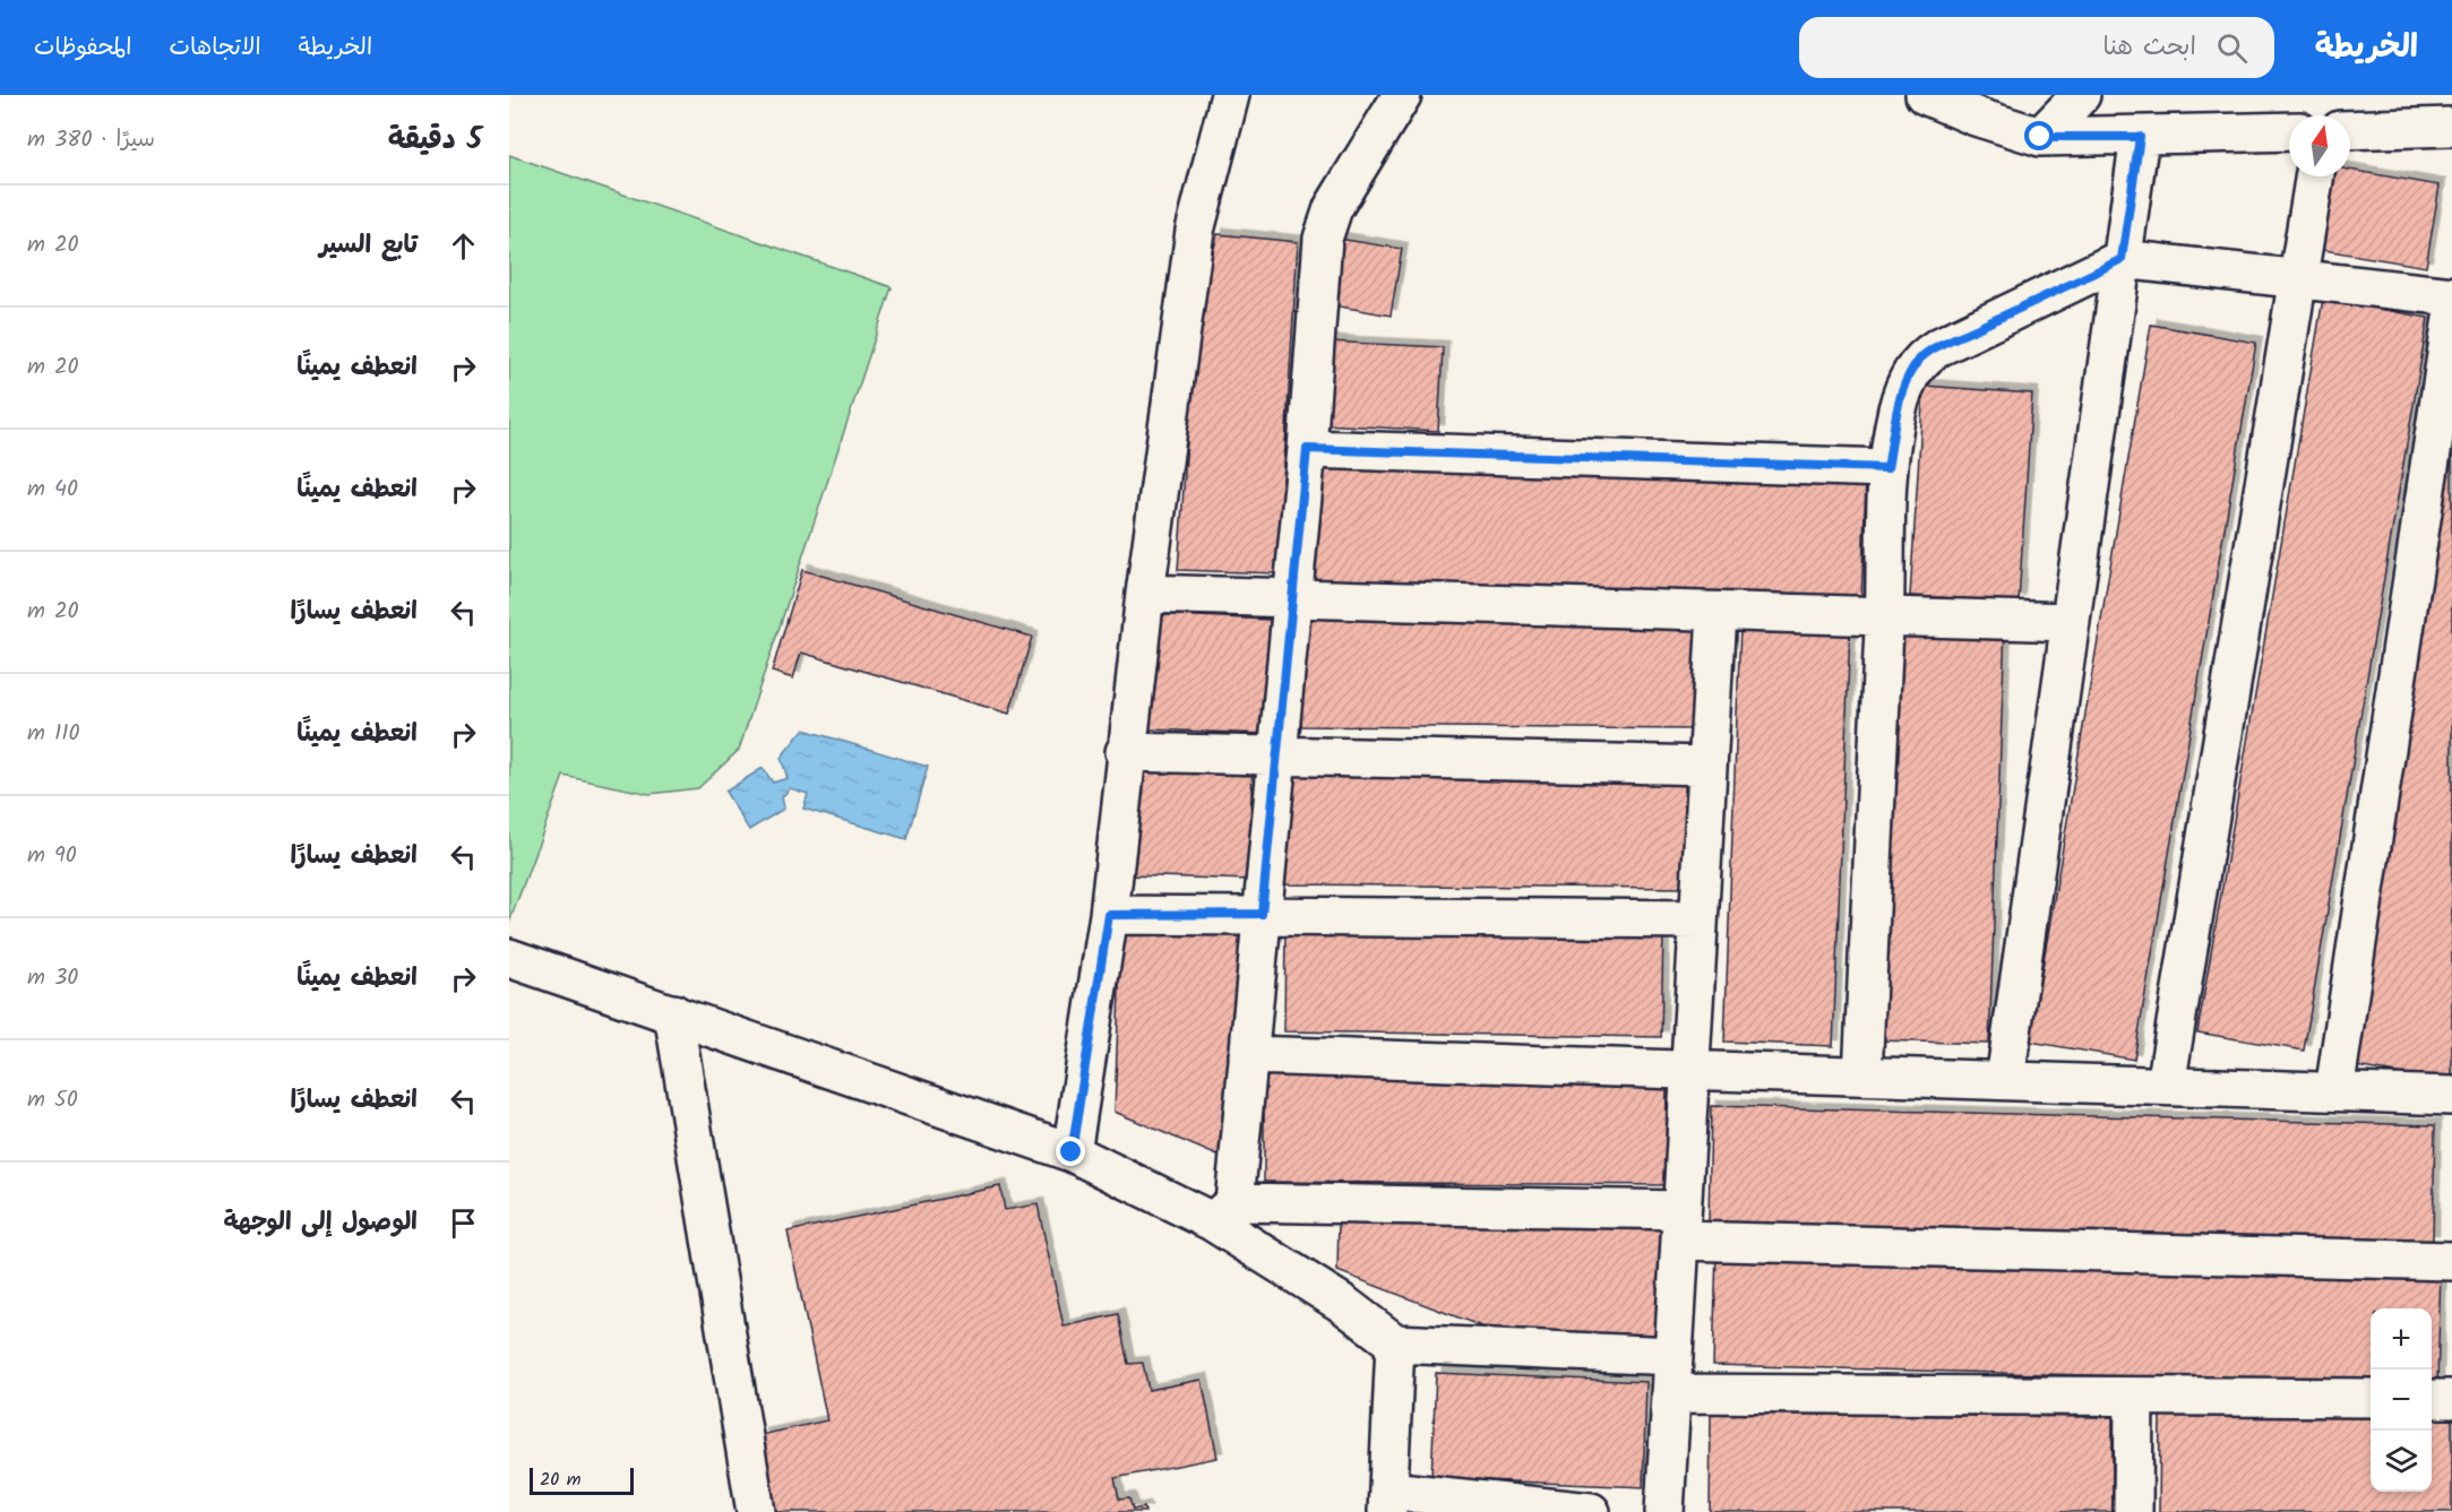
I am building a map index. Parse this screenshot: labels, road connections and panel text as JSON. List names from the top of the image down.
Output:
{
  "scale_bar": "20 m",
  "north": "top",
  "page": {
    "header": "الخريطة",
    "search": "ابحث هنا",
    "nav": ["الخريطة", "الاتجاهات", "المحفوظات"],
    "heading": ["5 دقيقة", "سيرًا · 380 m"],
    "list": [
      ["تابع السير", "20 m"],
      ["انعطف يمينًا", "20 m"],
      ["انعطف يمينًا", "40 m"],
      ["انعطف يسارًا", "20 m"],
      ["انعطف يمينًا", "110 m"],
      ["انعطف يسارًا", "90 m"],
      ["انعطف يمينًا", "30 m"],
      ["انعطف يسارًا", "50 m"],
      "الوصول إلى الوجهة"
    ],
    "map_buttons": ["+", "−"],
    "scale": "20 m"
  }
}
